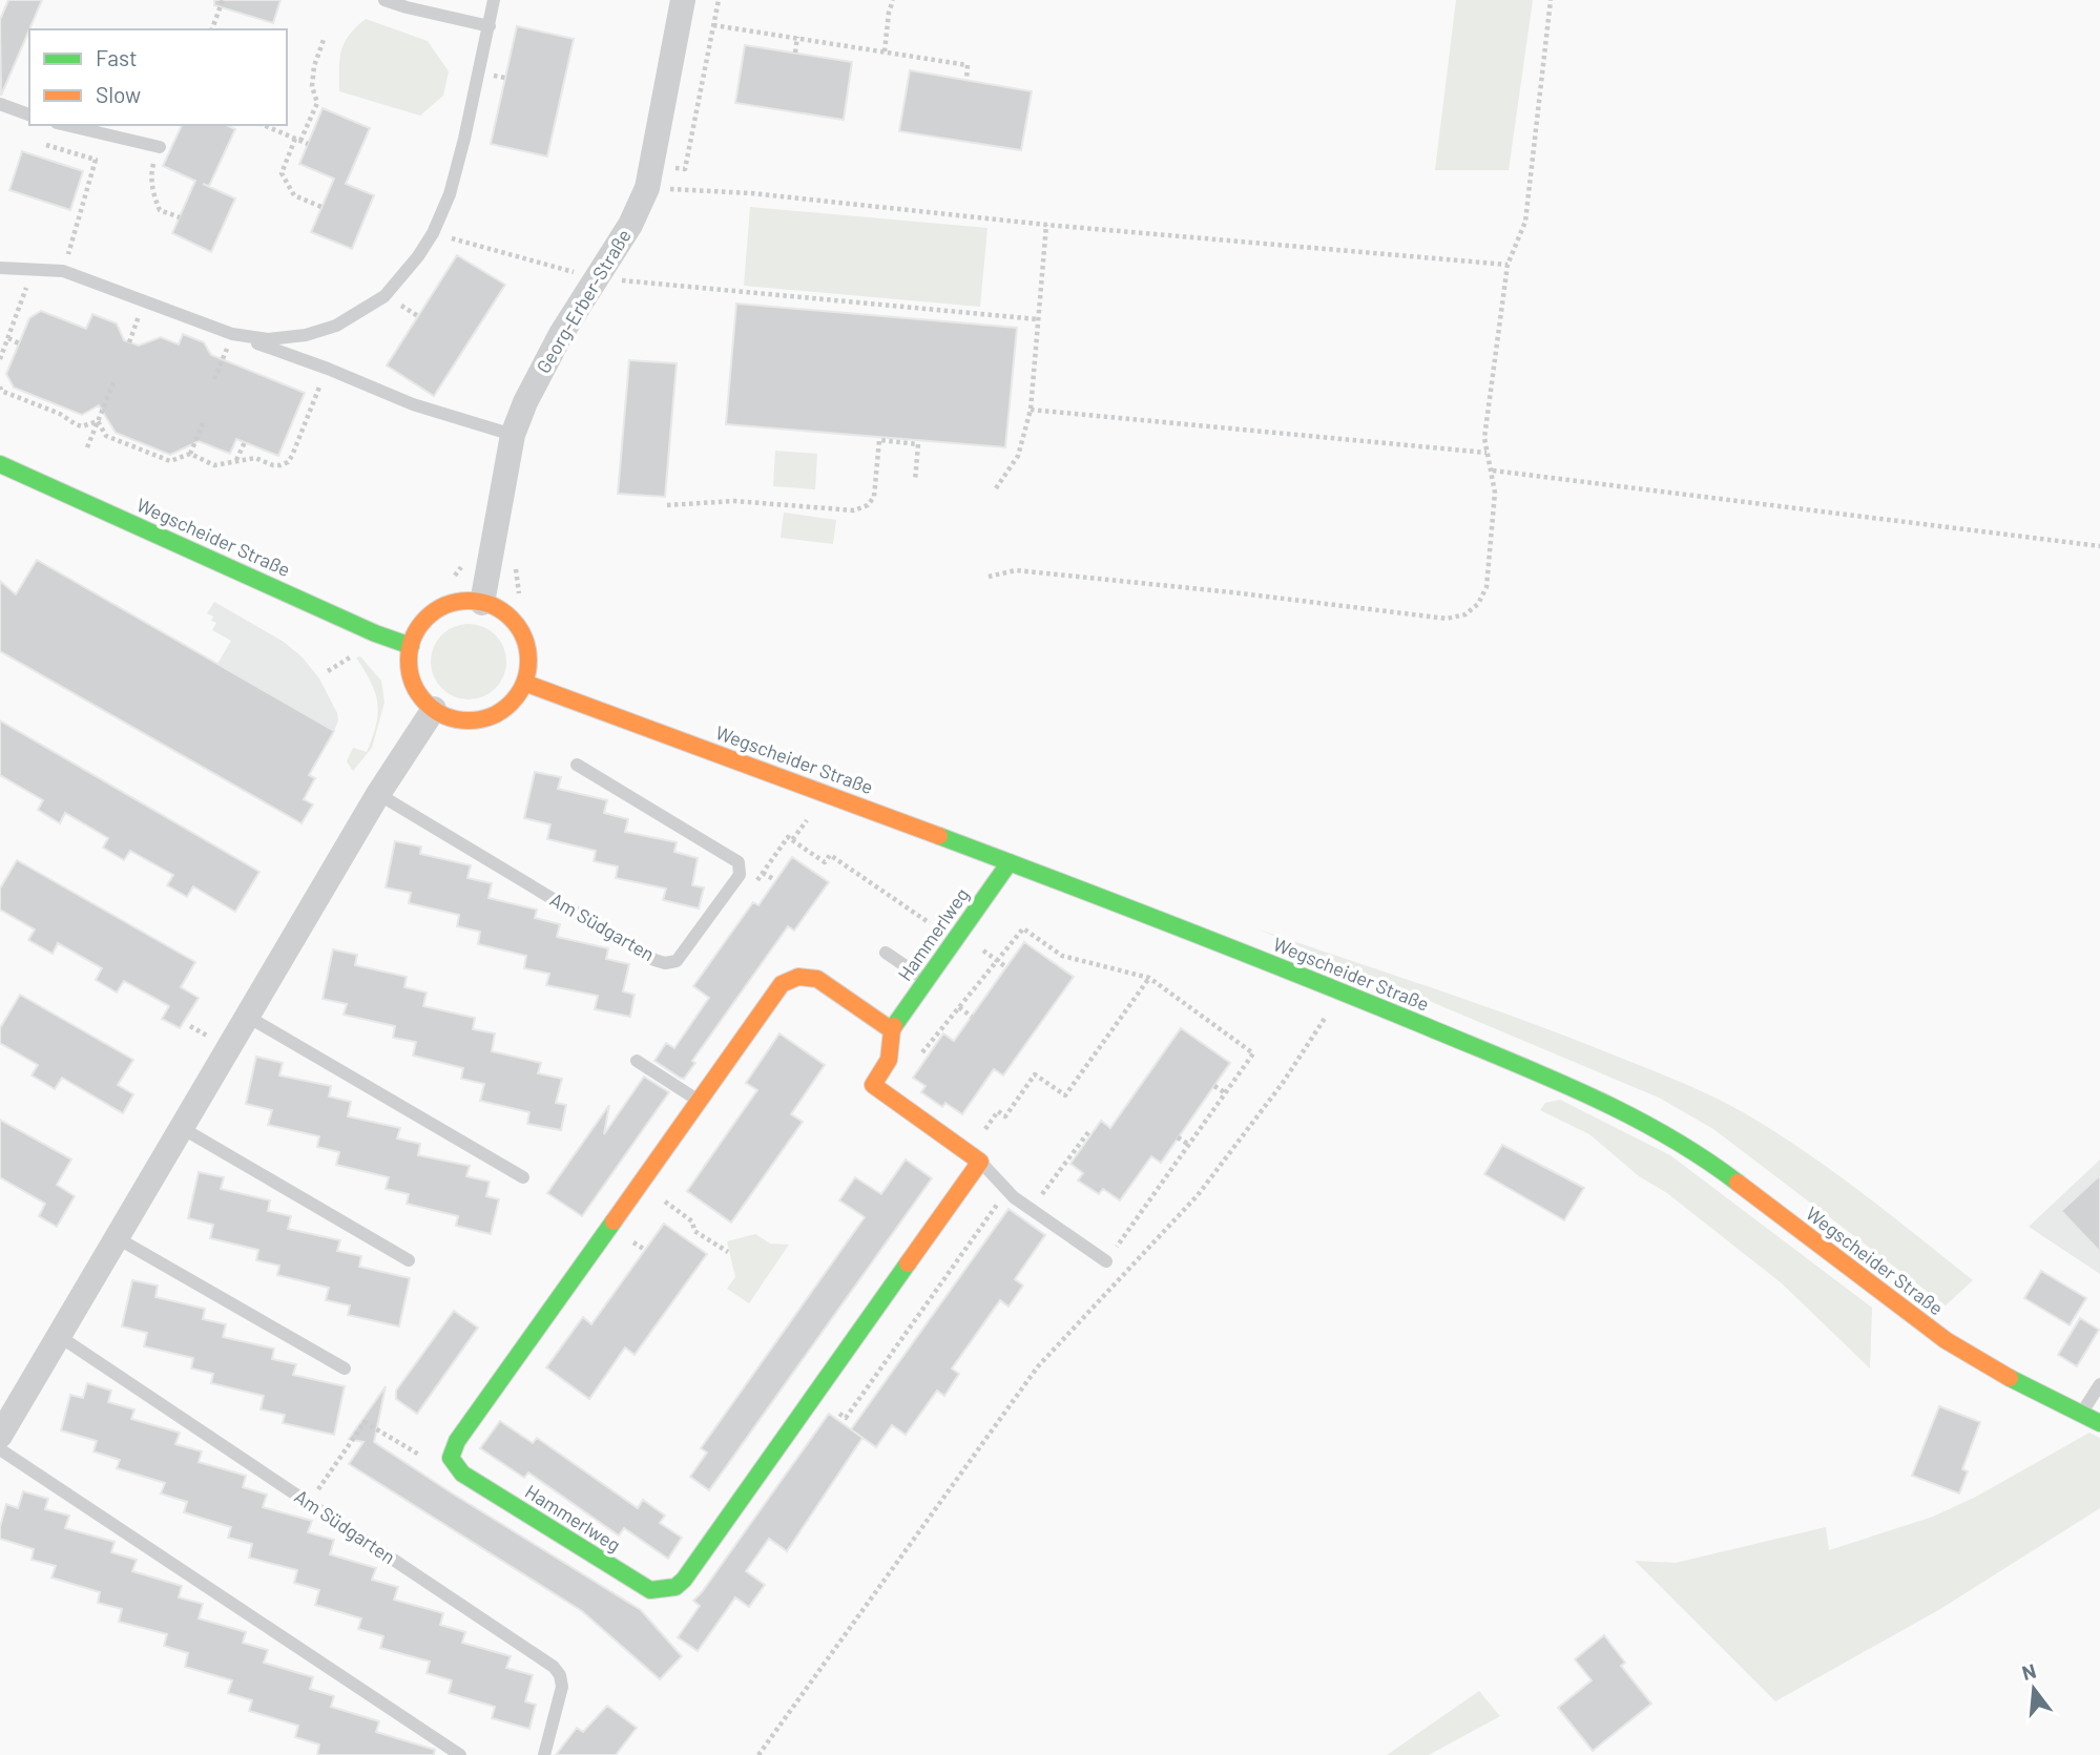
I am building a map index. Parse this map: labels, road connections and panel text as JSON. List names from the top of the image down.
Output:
{
  "streets": {
    "street": ["Georg-Erber-Straße", "Wegscheider Straße", "Hammerlweg"],
    "lane": ["Am Südgarten"]
  },
  "crossings": [
    ["Georg-Erber-Straße", "Wegscheider Straße"],
    ["Wegscheider Straße", "Hammerlweg"]
  ],
  "legend": ["Fast", "Slow"],
  "north": "top"
}
